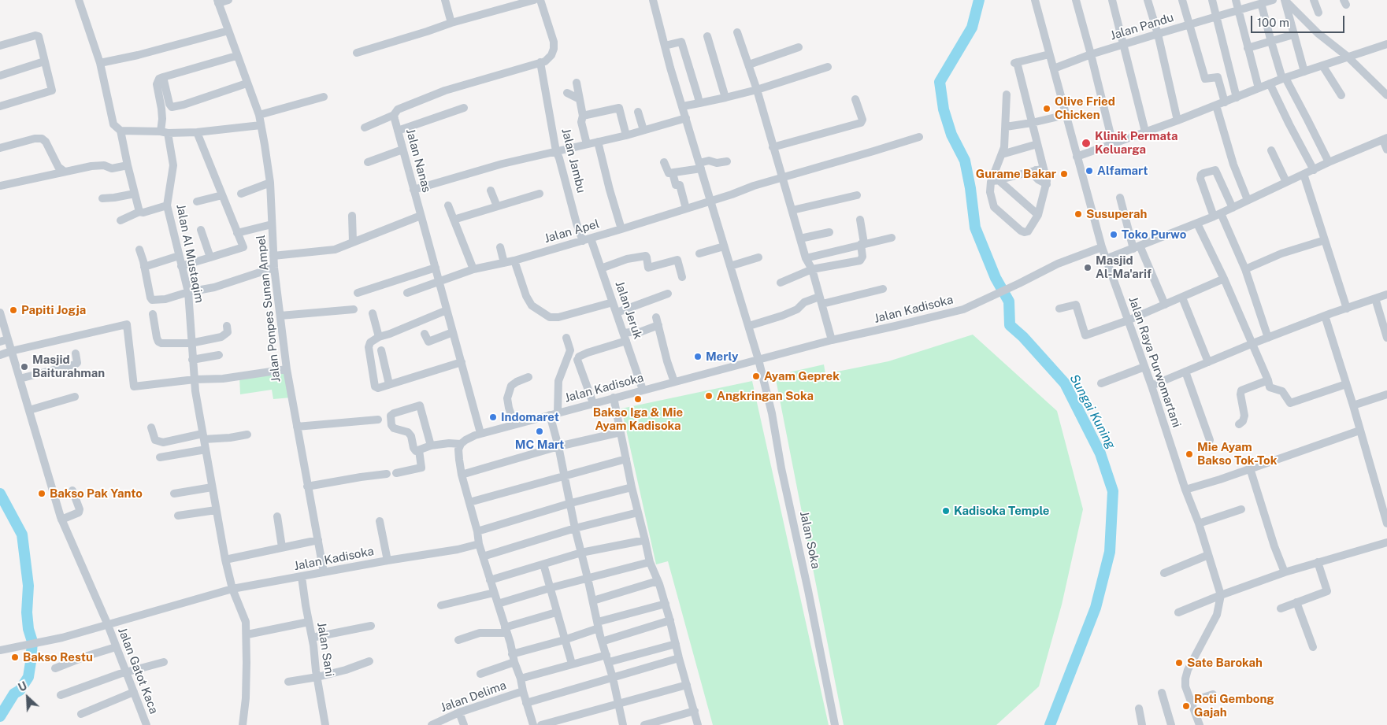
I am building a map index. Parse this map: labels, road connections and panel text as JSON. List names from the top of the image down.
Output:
{
  "streets": {
    "street": [
      "Jalan Pandu",
      "Jalan Nanas",
      "Jalan Jambu",
      "Jalan Apel",
      "Jalan Al Mustaqim",
      "Jalan Ponpes Sunan Ampel",
      "Jalan Kadisoka",
      "Jalan Jeruk",
      "Jalan Raya Purwomartani",
      "Jalan Soka",
      "Jalan Sani",
      "Jalan Gatot Kaca",
      "Jalan Delima"
    ]
  },
  "crossings": [
    ["Jalan Pandu", "Jalan Raya Purwomartani"],
    ["Jalan Nanas", "Jalan Apel"],
    ["Jalan Nanas", "Jalan Kadisoka"],
    ["Jalan Jambu", "Jalan Apel"],
    ["Jalan Apel", "Jalan Jeruk"],
    ["Jalan Apel", "Jalan Soka"],
    ["Jalan Al Mustaqim", "Jalan Kadisoka"],
    ["Jalan Ponpes Sunan Ampel", "Jalan Kadisoka"],
    ["Jalan Kadisoka", "Jalan Jeruk"],
    ["Jalan Kadisoka", "Jalan Raya Purwomartani"],
    ["Jalan Kadisoka", "Jalan Soka"],
    ["Jalan Kadisoka", "Jalan Sani"],
    ["Jalan Kadisoka", "Jalan Gatot Kaca"]
  ],
  "water": ["Sungai Kuning"],
  "places": [
    "Olive Fried Chicken",
    "Klinik Permata Keluarga",
    "Alfamart",
    "Gurame Bakar",
    "Susuperah",
    "Toko Purwo",
    "Masjid Al-Ma'arif",
    "Papiti Jogja",
    "Merly",
    "Masjid Baiturahman",
    "Ayam Geprek",
    "Angkringan Soka",
    "Bakso Iga & Mie Ayam Kadisoka",
    "Indomaret",
    "MC Mart",
    "Mie Ayam Bakso Tok-Tok",
    "Bakso Pak Yanto",
    "Kadisoka Temple",
    "Bakso Restu",
    "Sate Barokah",
    "Roti Gembong Gajah"
  ],
  "scale_bar": "100 m",
  "north": "top left"
}
